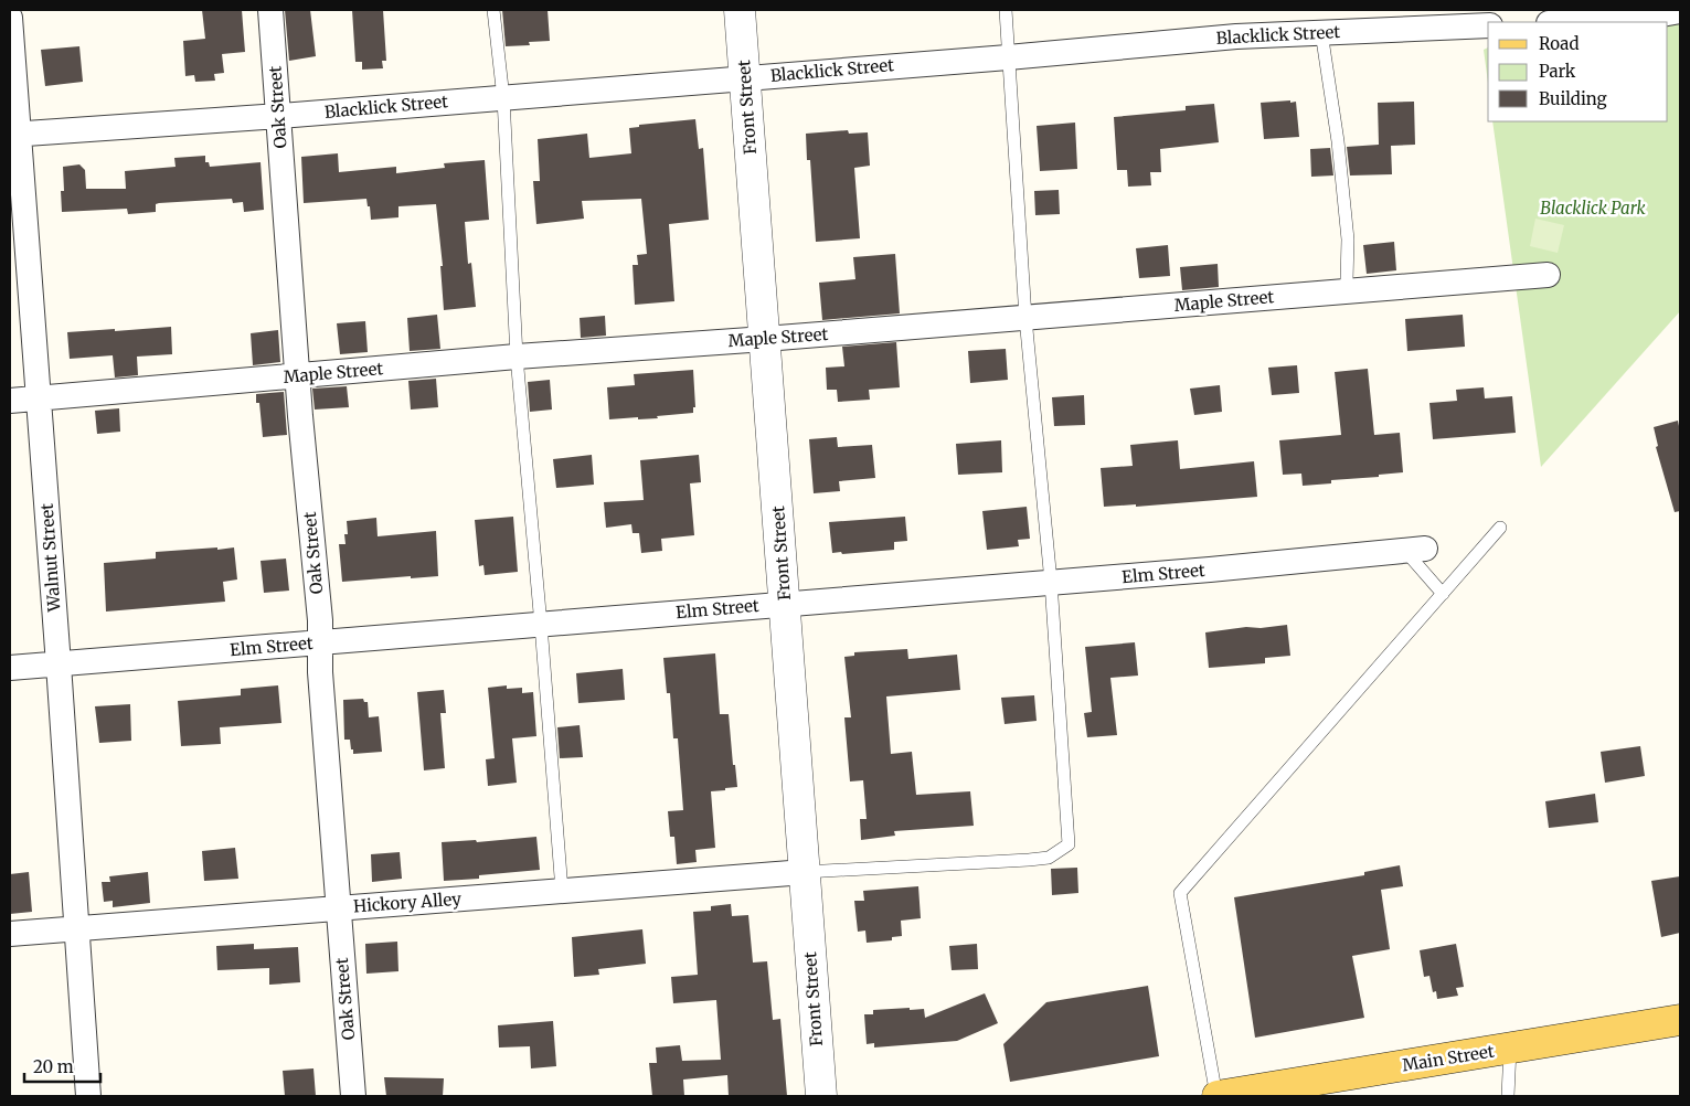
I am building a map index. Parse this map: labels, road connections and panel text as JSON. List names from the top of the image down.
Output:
{
  "streets": {
    "main road": ["Main Street"],
    "street": [
      "Blacklick Street",
      "Oak Street",
      "Front Street",
      "Maple Street",
      "Walnut Street",
      "Elm Street",
      "Hickory Alley"
    ]
  },
  "crossings": [
    ["Blacklick Street", "Oak Street"],
    ["Blacklick Street", "Front Street"],
    ["Blacklick Street", "Walnut Street"],
    ["Oak Street", "Maple Street"],
    ["Oak Street", "Elm Street"],
    ["Oak Street", "Hickory Alley"],
    ["Front Street", "Maple Street"],
    ["Front Street", "Elm Street"],
    ["Front Street", "Hickory Alley"],
    ["Maple Street", "Walnut Street"],
    ["Walnut Street", "Elm Street"],
    ["Walnut Street", "Hickory Alley"]
  ],
  "parks": ["Blacklick Park"],
  "legend": ["Road", "Park", "Building"],
  "scale_bar": "20 m"
}
